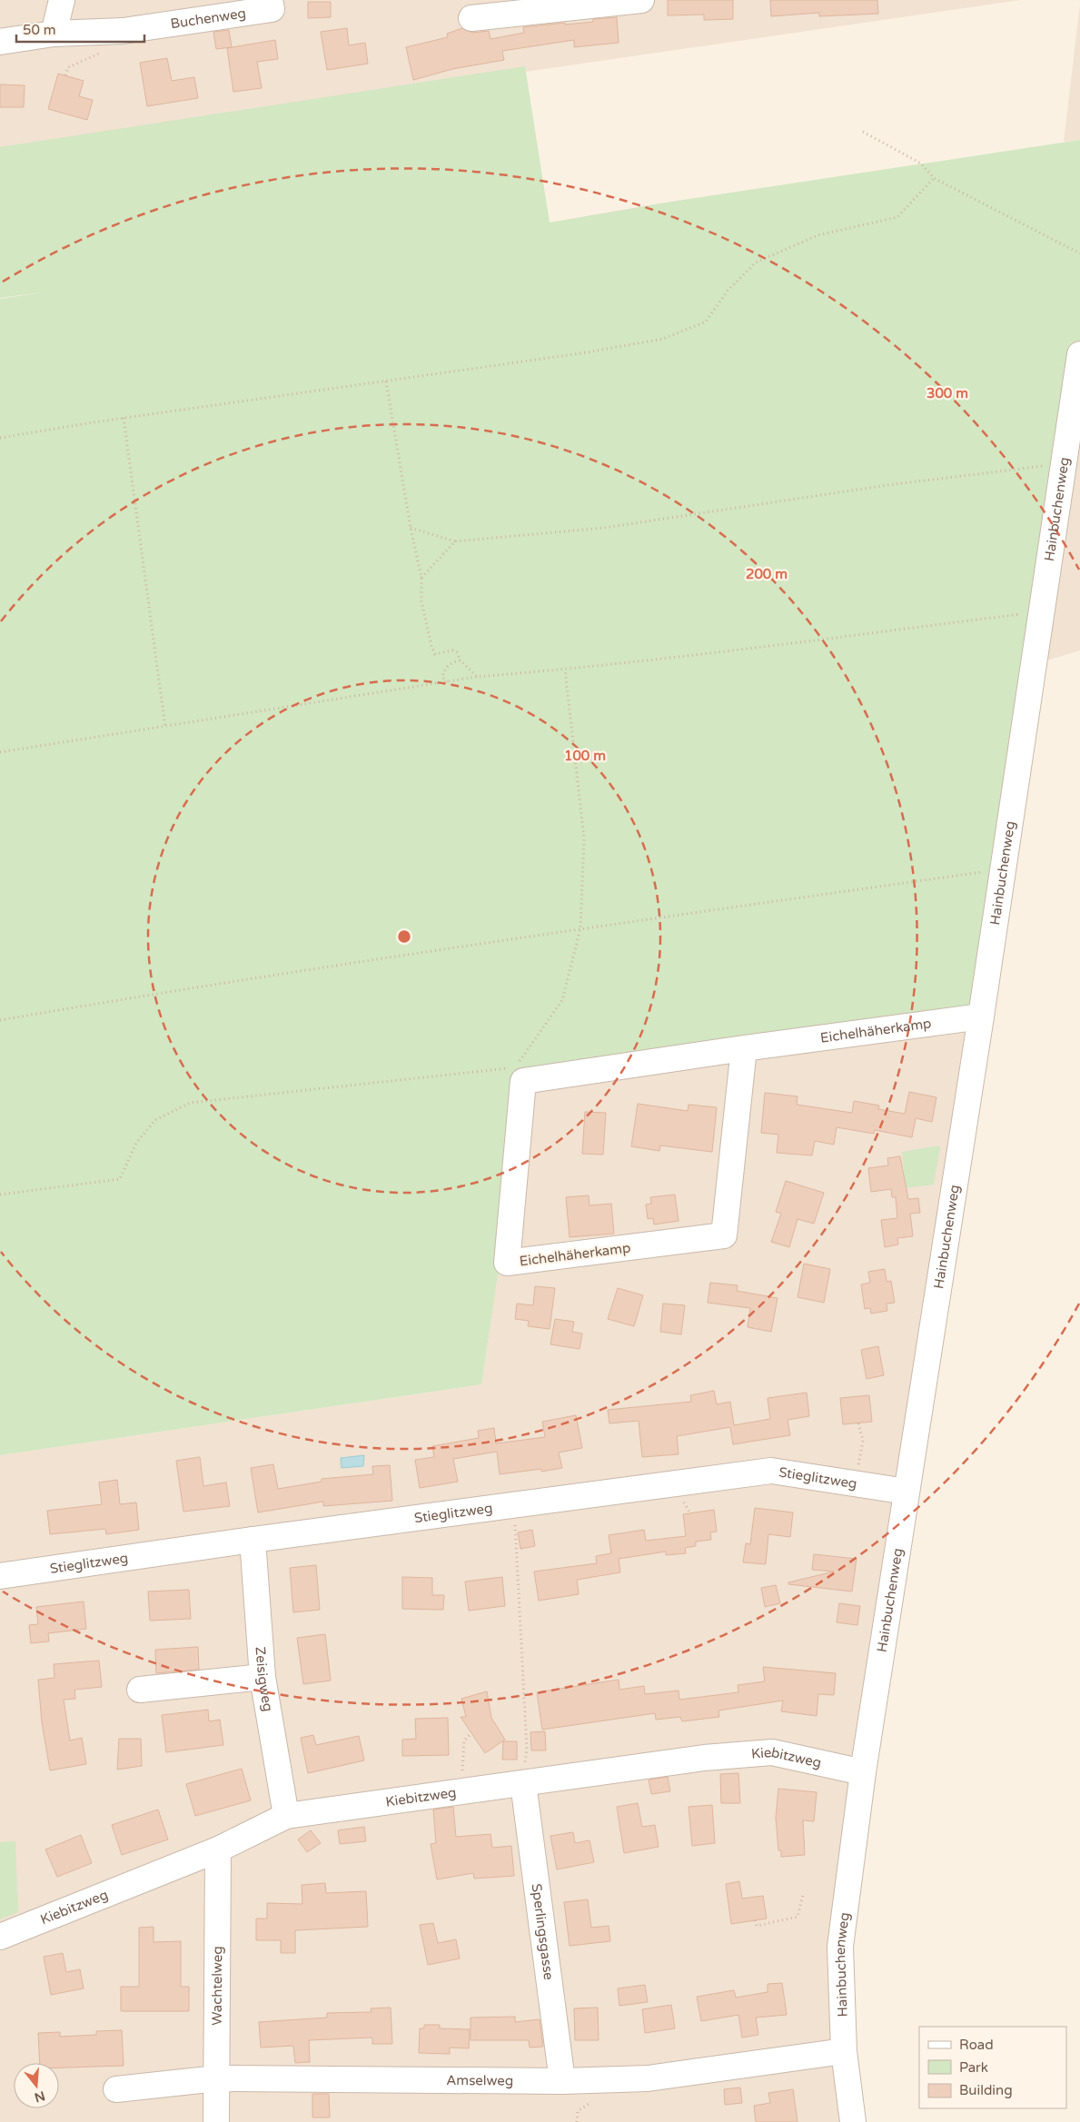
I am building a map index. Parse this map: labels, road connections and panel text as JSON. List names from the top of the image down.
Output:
{
  "streets": {
    "street": [
      "Buchenweg",
      "Hainbuchenweg",
      "Eichelhäherkamp",
      "Stieglitzweg",
      "Zeisigweg",
      "Kiebitzweg",
      "Sperlingsgasse",
      "Wachtelweg",
      "Amselweg"
    ]
  },
  "crossings": [
    ["Hainbuchenweg", "Eichelhäherkamp"],
    ["Hainbuchenweg", "Stieglitzweg"],
    ["Hainbuchenweg", "Kiebitzweg"],
    ["Hainbuchenweg", "Amselweg"],
    ["Stieglitzweg", "Zeisigweg"],
    ["Zeisigweg", "Kiebitzweg"],
    ["Kiebitzweg", "Sperlingsgasse"],
    ["Kiebitzweg", "Wachtelweg"],
    ["Sperlingsgasse", "Amselweg"],
    ["Wachtelweg", "Amselweg"]
  ],
  "legend": ["Road", "Park", "Building"],
  "scale_bar": "50 m",
  "north": "bottom",
  "rings": ["300 m", "200 m", "100 m"]
}
